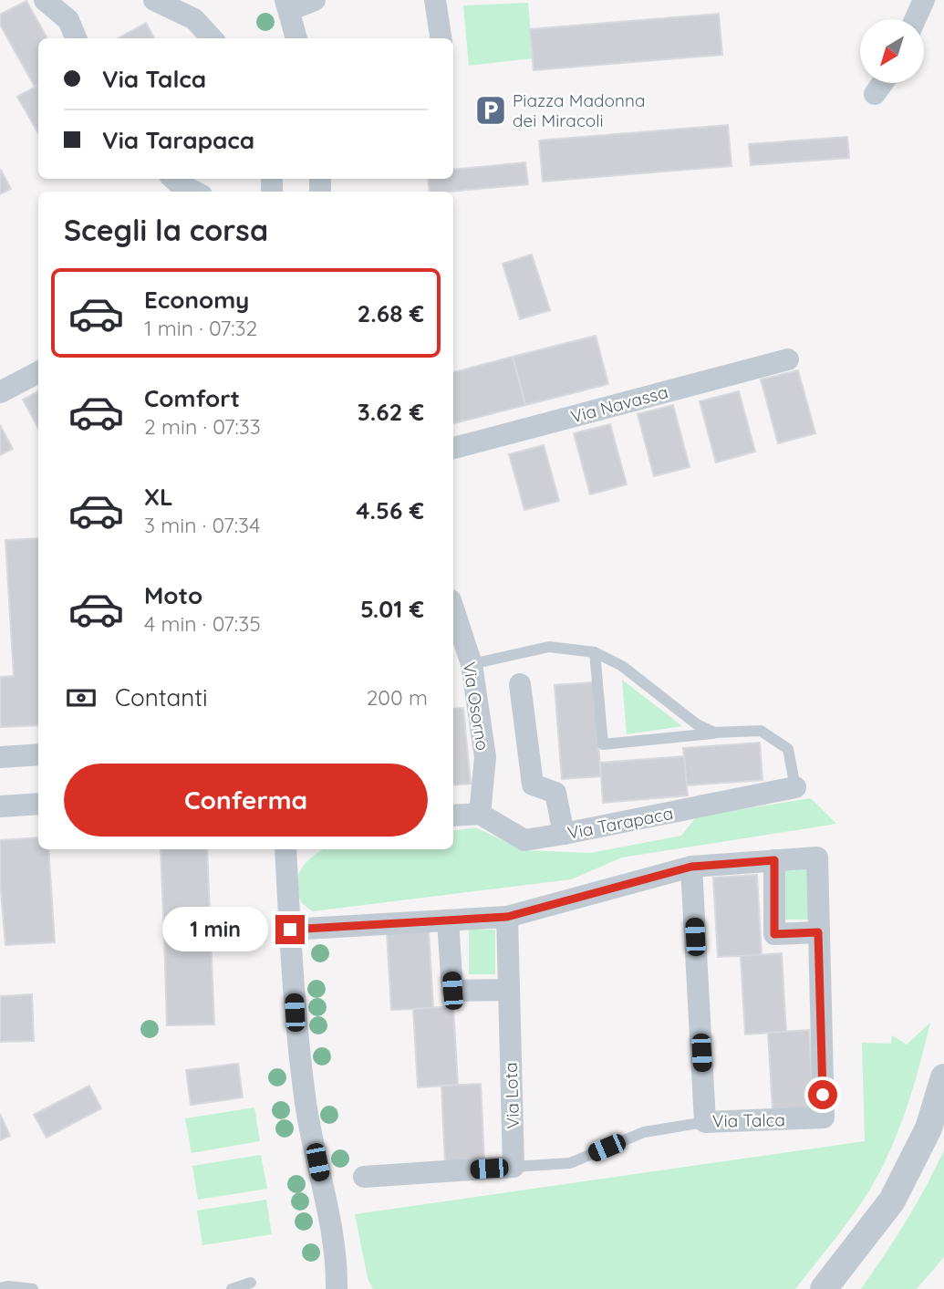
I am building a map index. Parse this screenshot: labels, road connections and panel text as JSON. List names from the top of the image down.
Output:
{
  "streets": {
    "street": [
      "Via Navassa",
      "Via Osorno",
      "Via Tarapaca",
      "Via Lota",
      "Via Talca"
    ]
  },
  "crossings": [
    ["Via Osorno", "Via Tarapaca"]
  ],
  "places": {
    "parking": ["Piazza Madonna dei Miracoli"]
  },
  "north": "bottom left",
  "page": {
    "banner": ["Via Talca", "Via Tarapaca"],
    "heading": "Scegli la corsa",
    "list": [
      {
        "name": "Economy",
        "note": "1 min · 07:32",
        "value": "2.68 €"
      },
      {
        "name": "Comfort",
        "note": "2 min · 07:33",
        "value": "3.62 €"
      },
      {
        "name": "XL",
        "note": "3 min · 07:34",
        "value": "4.56 €"
      },
      {
        "name": "Moto",
        "note": "4 min · 07:35",
        "value": "5.01 €"
      }
    ],
    "pay": ["Contanti", "200 m"],
    "buttons": "Conferma",
    "bubble": "1 min"
  }
}
